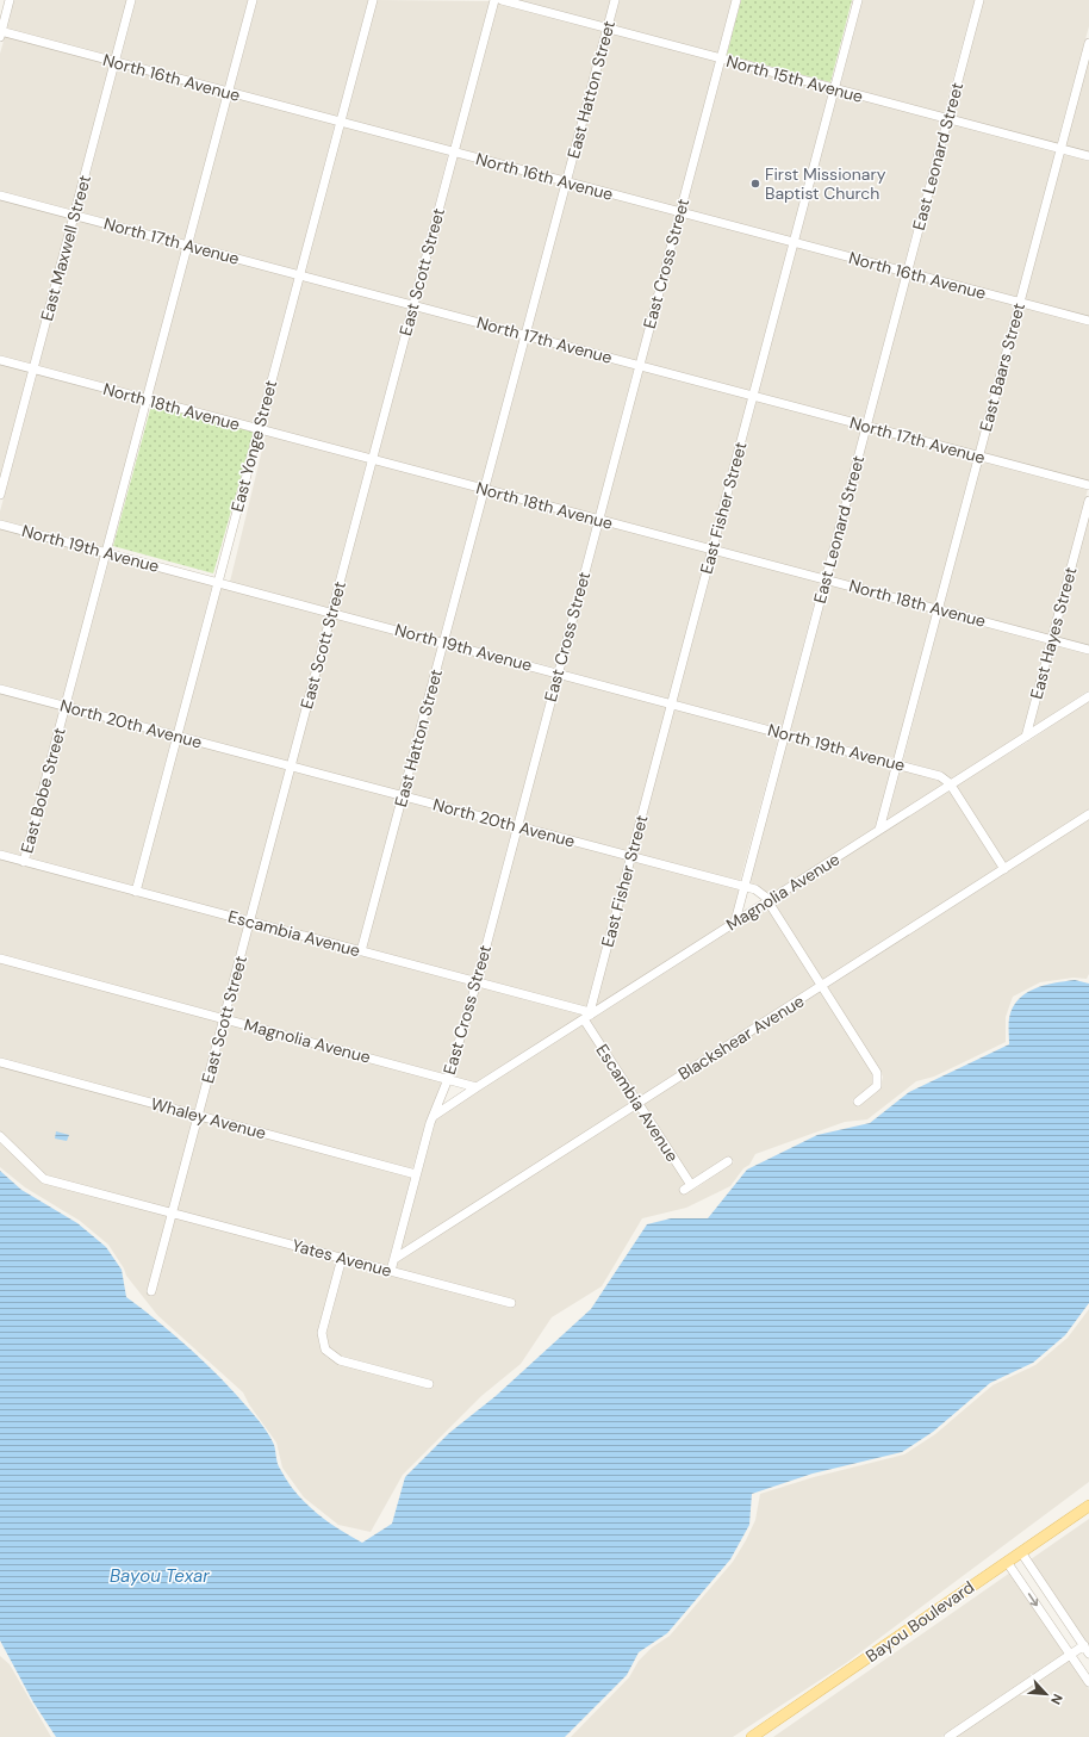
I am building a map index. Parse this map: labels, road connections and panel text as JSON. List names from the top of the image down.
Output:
{
  "streets": {
    "main road": ["Bayou Boulevard"],
    "street": [
      "North 16th Avenue",
      "North 15th Avenue",
      "East Hatton Street",
      "East Leonard Street",
      "North 17th Avenue",
      "East Maxwell Street",
      "East Cross Street",
      "East Scott Street",
      "East Baars Street",
      "North 18th Avenue",
      "East Yonge Street",
      "East Fisher Street",
      "North 19th Avenue",
      "East Hayes Street",
      "North 20th Avenue",
      "East Bobe Street",
      "Magnolia Avenue",
      "Escambia Avenue",
      "Blackshear Avenue",
      "Whaley Avenue",
      "Yates Avenue"
    ]
  },
  "crossings": [
    ["North 16th Avenue", "East Hatton Street"],
    ["North 16th Avenue", "East Leonard Street"],
    ["North 16th Avenue", "East Maxwell Street"],
    ["North 16th Avenue", "East Cross Street"],
    ["North 16th Avenue", "East Scott Street"],
    ["North 16th Avenue", "East Baars Street"],
    ["North 16th Avenue", "East Yonge Street"],
    ["North 16th Avenue", "East Fisher Street"],
    ["North 16th Avenue", "East Bobe Street"],
    ["North 15th Avenue", "East Hatton Street"],
    ["North 15th Avenue", "East Leonard Street"],
    ["North 15th Avenue", "East Cross Street"],
    ["North 15th Avenue", "East Baars Street"],
    ["North 15th Avenue", "East Fisher Street"],
    ["East Hatton Street", "North 17th Avenue"],
    ["East Hatton Street", "North 18th Avenue"],
    ["East Hatton Street", "North 19th Avenue"],
    ["East Hatton Street", "North 20th Avenue"],
    ["East Hatton Street", "Escambia Avenue"],
    ["East Leonard Street", "North 17th Avenue"],
    ["East Leonard Street", "North 18th Avenue"],
    ["East Leonard Street", "North 19th Avenue"],
    ["East Leonard Street", "North 20th Avenue"],
    ["East Leonard Street", "Magnolia Avenue"],
    ["North 17th Avenue", "East Maxwell Street"],
    ["North 17th Avenue", "East Cross Street"],
    ["North 17th Avenue", "East Scott Street"],
    ["North 17th Avenue", "East Baars Street"],
    ["North 17th Avenue", "East Yonge Street"],
    ["North 17th Avenue", "East Fisher Street"],
    ["North 17th Avenue", "East Bobe Street"],
    ["East Maxwell Street", "North 18th Avenue"],
    ["East Cross Street", "North 18th Avenue"],
    ["East Cross Street", "North 19th Avenue"],
    ["East Cross Street", "North 20th Avenue"],
    ["East Cross Street", "Magnolia Avenue"],
    ["East Cross Street", "Escambia Avenue"],
    ["East Cross Street", "Blackshear Avenue"],
    ["East Cross Street", "Whaley Avenue"],
    ["East Cross Street", "Yates Avenue"],
    ["East Scott Street", "North 18th Avenue"],
    ["East Scott Street", "North 19th Avenue"],
    ["East Scott Street", "North 20th Avenue"],
    ["East Scott Street", "Magnolia Avenue"],
    ["East Scott Street", "Escambia Avenue"],
    ["East Scott Street", "Whaley Avenue"],
    ["East Scott Street", "Yates Avenue"],
    ["East Baars Street", "North 18th Avenue"],
    ["East Baars Street", "North 19th Avenue"],
    ["East Baars Street", "Magnolia Avenue"],
    ["North 18th Avenue", "East Yonge Street"],
    ["North 18th Avenue", "East Fisher Street"],
    ["North 18th Avenue", "East Hayes Street"],
    ["North 18th Avenue", "East Bobe Street"],
    ["East Yonge Street", "North 19th Avenue"],
    ["East Yonge Street", "North 20th Avenue"],
    ["East Yonge Street", "Escambia Avenue"],
    ["East Fisher Street", "North 19th Avenue"],
    ["East Fisher Street", "North 20th Avenue"],
    ["East Fisher Street", "Magnolia Avenue"],
    ["East Fisher Street", "Escambia Avenue"],
    ["North 19th Avenue", "East Bobe Street"],
    ["North 19th Avenue", "Magnolia Avenue"],
    ["East Hayes Street", "Magnolia Avenue"],
    ["North 20th Avenue", "East Bobe Street"],
    ["North 20th Avenue", "Magnolia Avenue"],
    ["North 20th Avenue", "Blackshear Avenue"],
    ["East Bobe Street", "Escambia Avenue"],
    ["Magnolia Avenue", "Escambia Avenue"],
    ["Escambia Avenue", "Blackshear Avenue"]
  ],
  "water": ["Bayou Texar"],
  "places": ["First Missionary Baptist Church"],
  "north": "bottom right"
}
